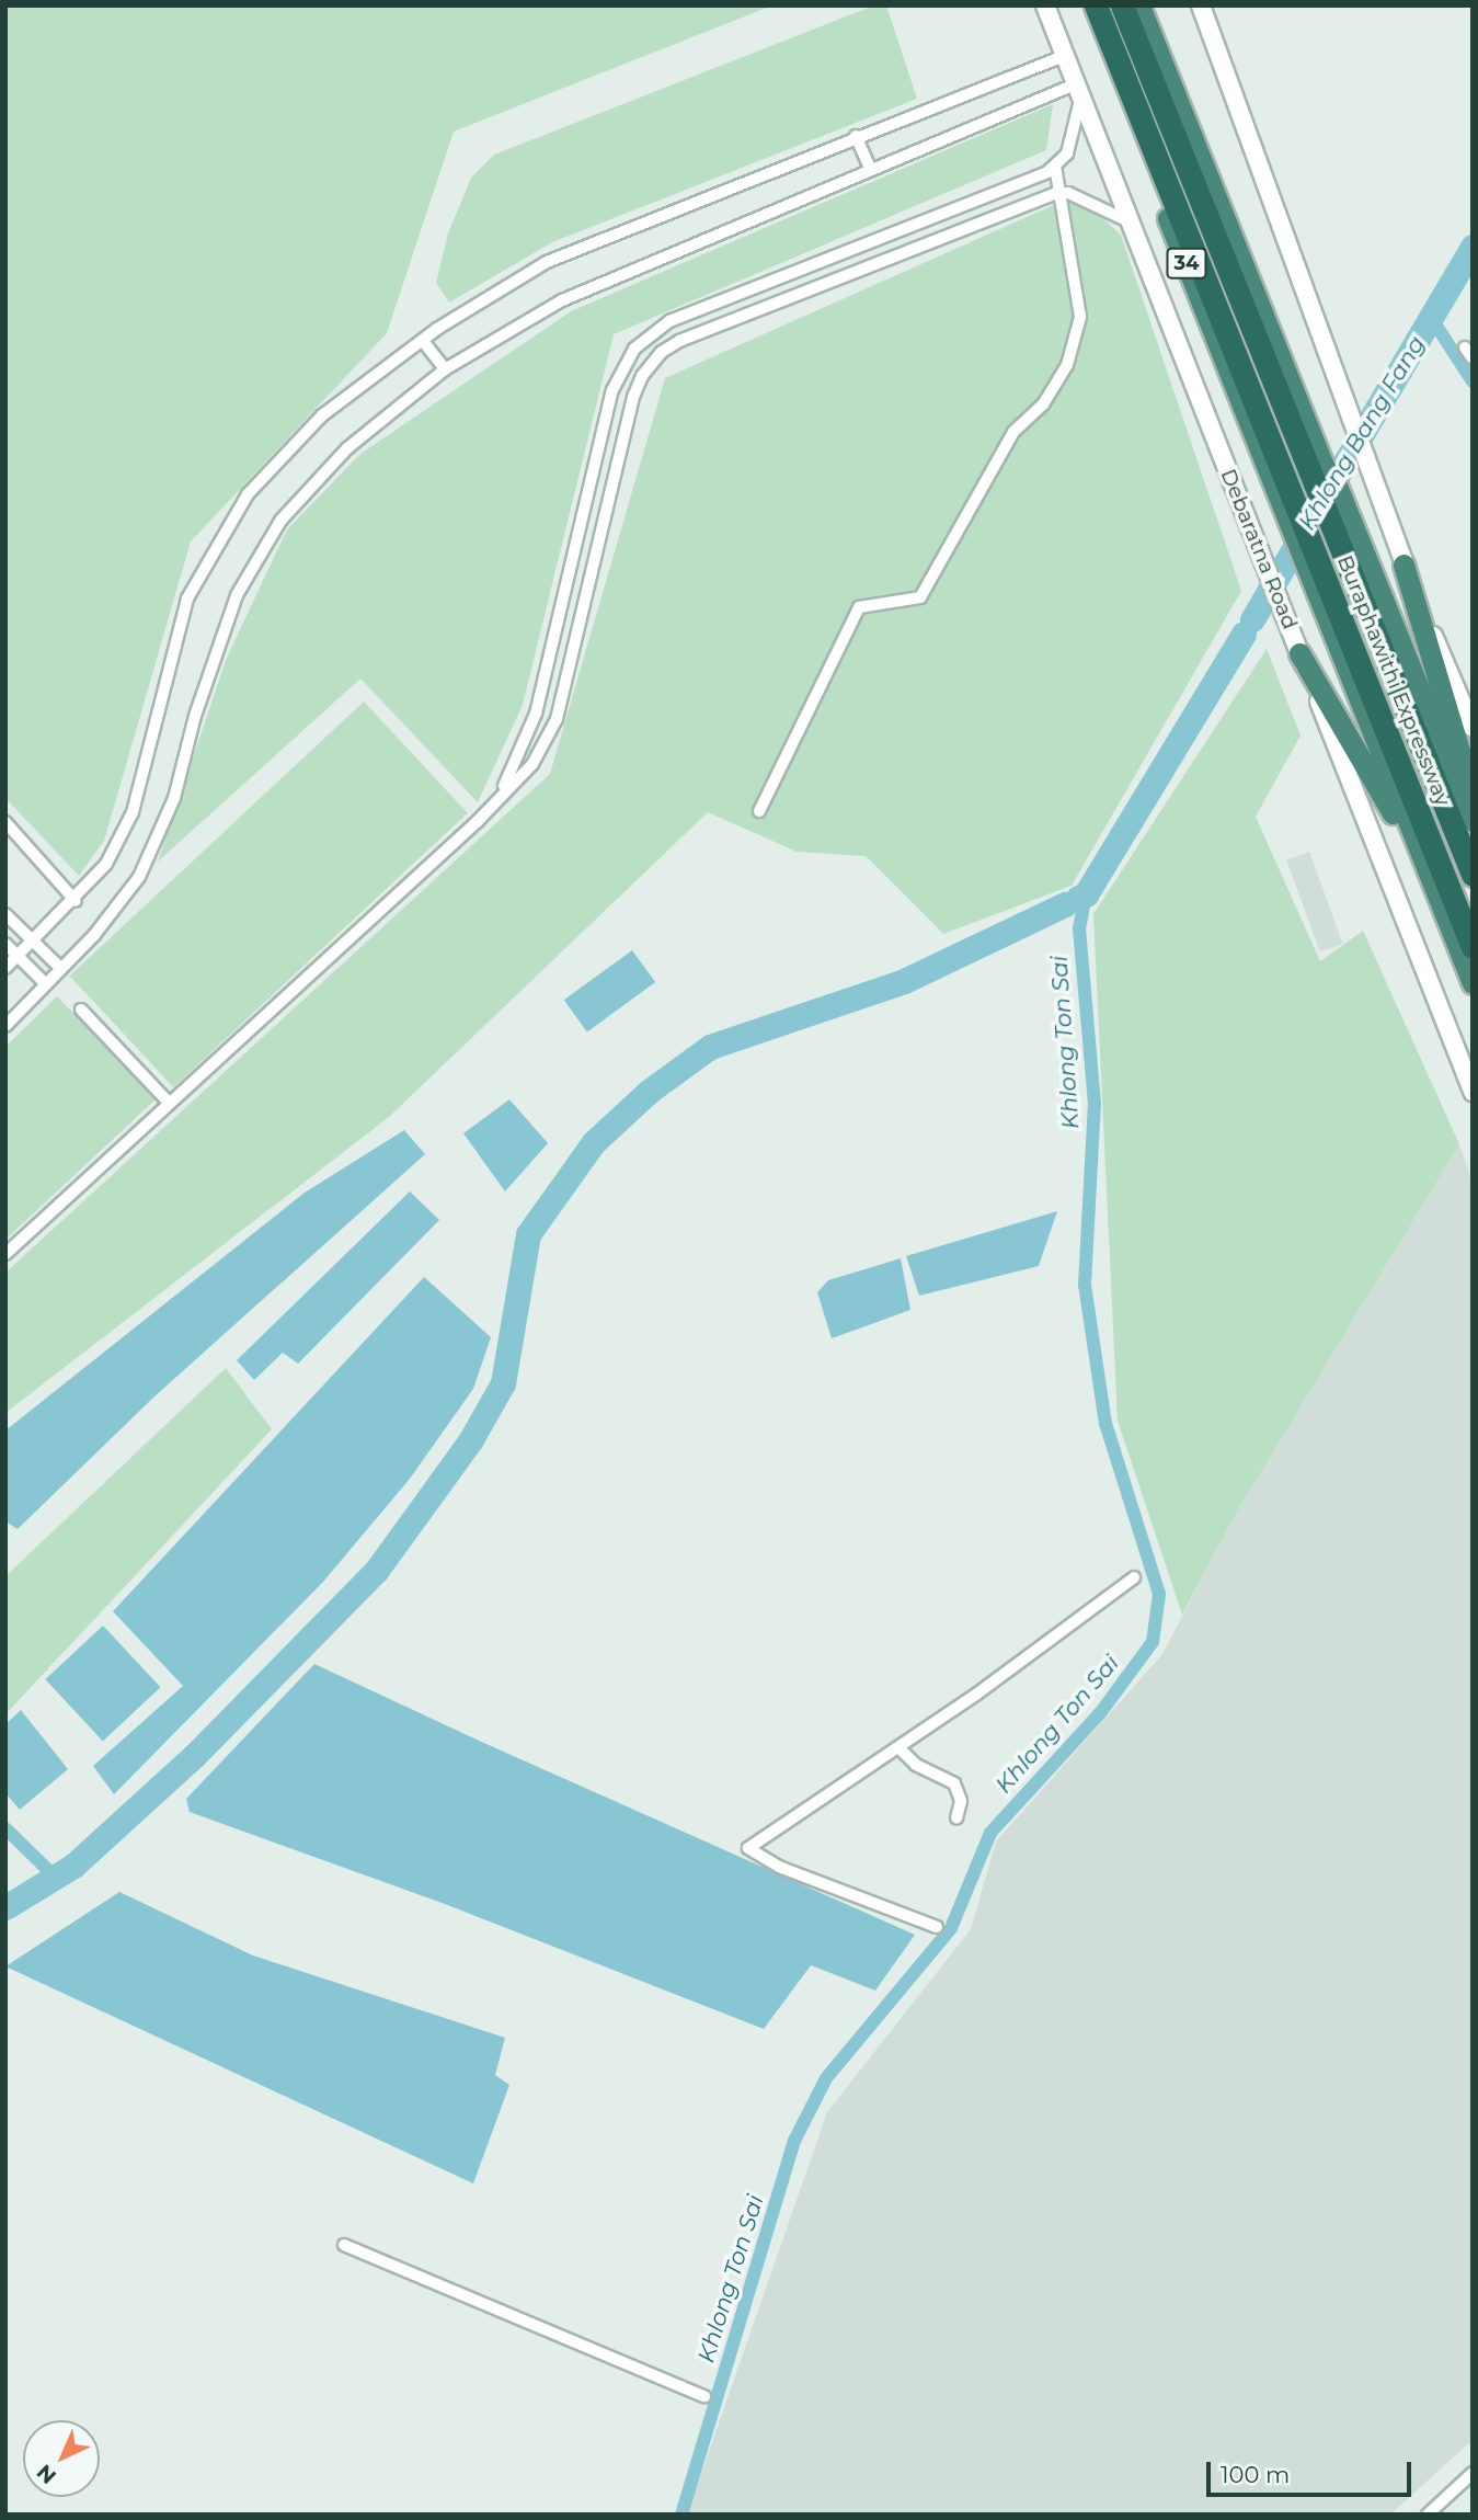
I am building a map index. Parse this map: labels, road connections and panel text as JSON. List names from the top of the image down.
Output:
{
  "streets": {
    "highway": ["34", "Debaratna Road", "Buraphawithi Expressway"]
  },
  "water": ["Khlong Bang Fang", "Khlong Ton Sai"],
  "scale_bar": "100 m",
  "north": "bottom left"
}
